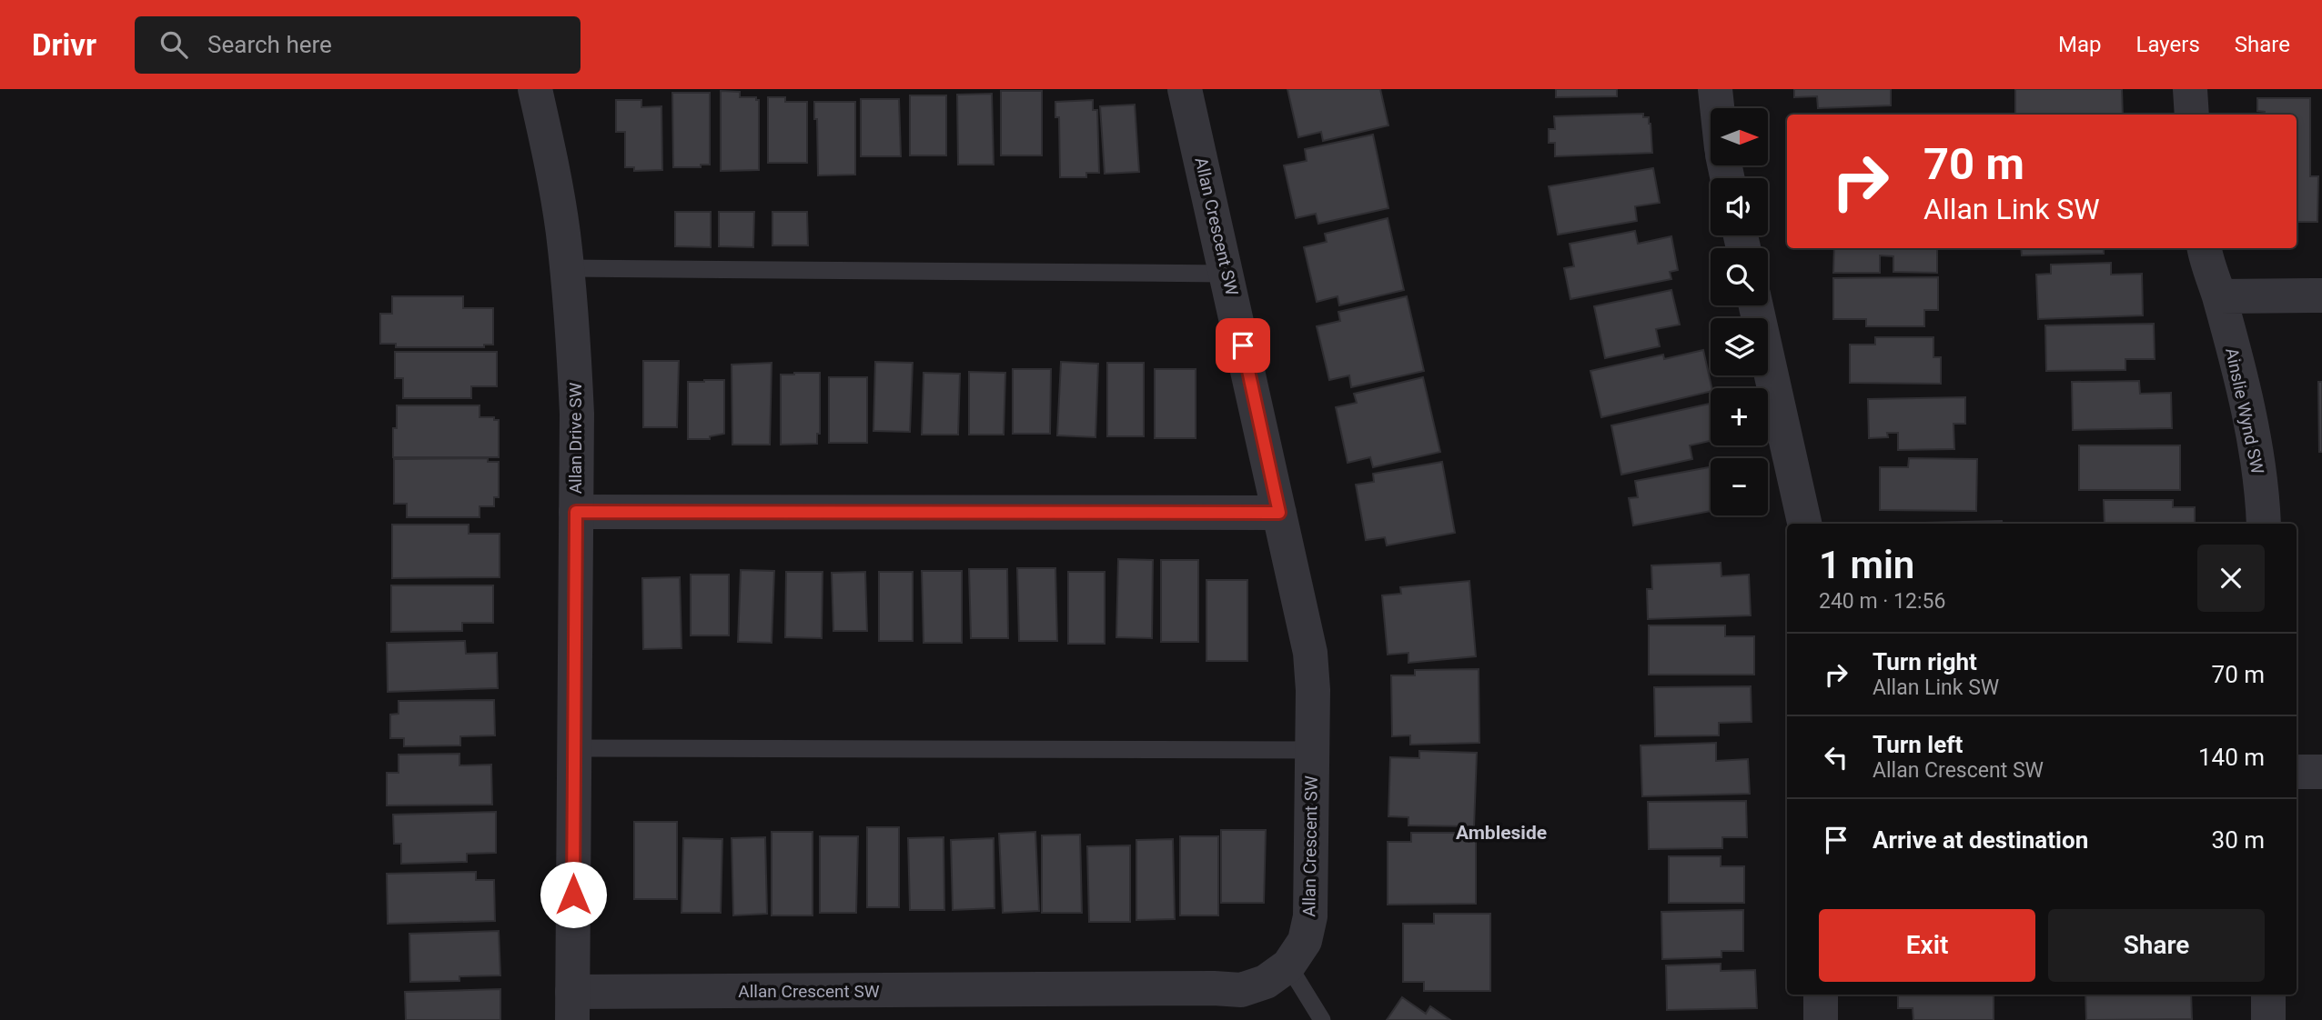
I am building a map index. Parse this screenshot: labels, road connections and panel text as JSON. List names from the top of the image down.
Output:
{
  "streets": {
    "street": ["Allan Crescent SW", "Ainslie Wynd SW", "Allan Drive SW"]
  },
  "crossings": [
    ["Allan Crescent SW", "Allan Drive SW"]
  ],
  "districts": ["Ambleside"],
  "north": "right",
  "page": {
    "header": "Drivr",
    "search": "Search here",
    "nav": ["Map", "Layers", "Share"],
    "map_buttons": ["+", "−"],
    "turn": ["70 m", "Allan Link SW"],
    "heading": ["1 min", "240 m · 12:56"],
    "list": [
      {
        "name": "Turn right",
        "note": "Allan Link SW",
        "value": "70 m"
      },
      {
        "name": "Turn left",
        "note": "Allan Crescent SW",
        "value": "140 m"
      },
      {
        "name": "Arrive at destination",
        "value": "30 m"
      }
    ],
    "buttons": ["Exit", "Share"]
  }
}
